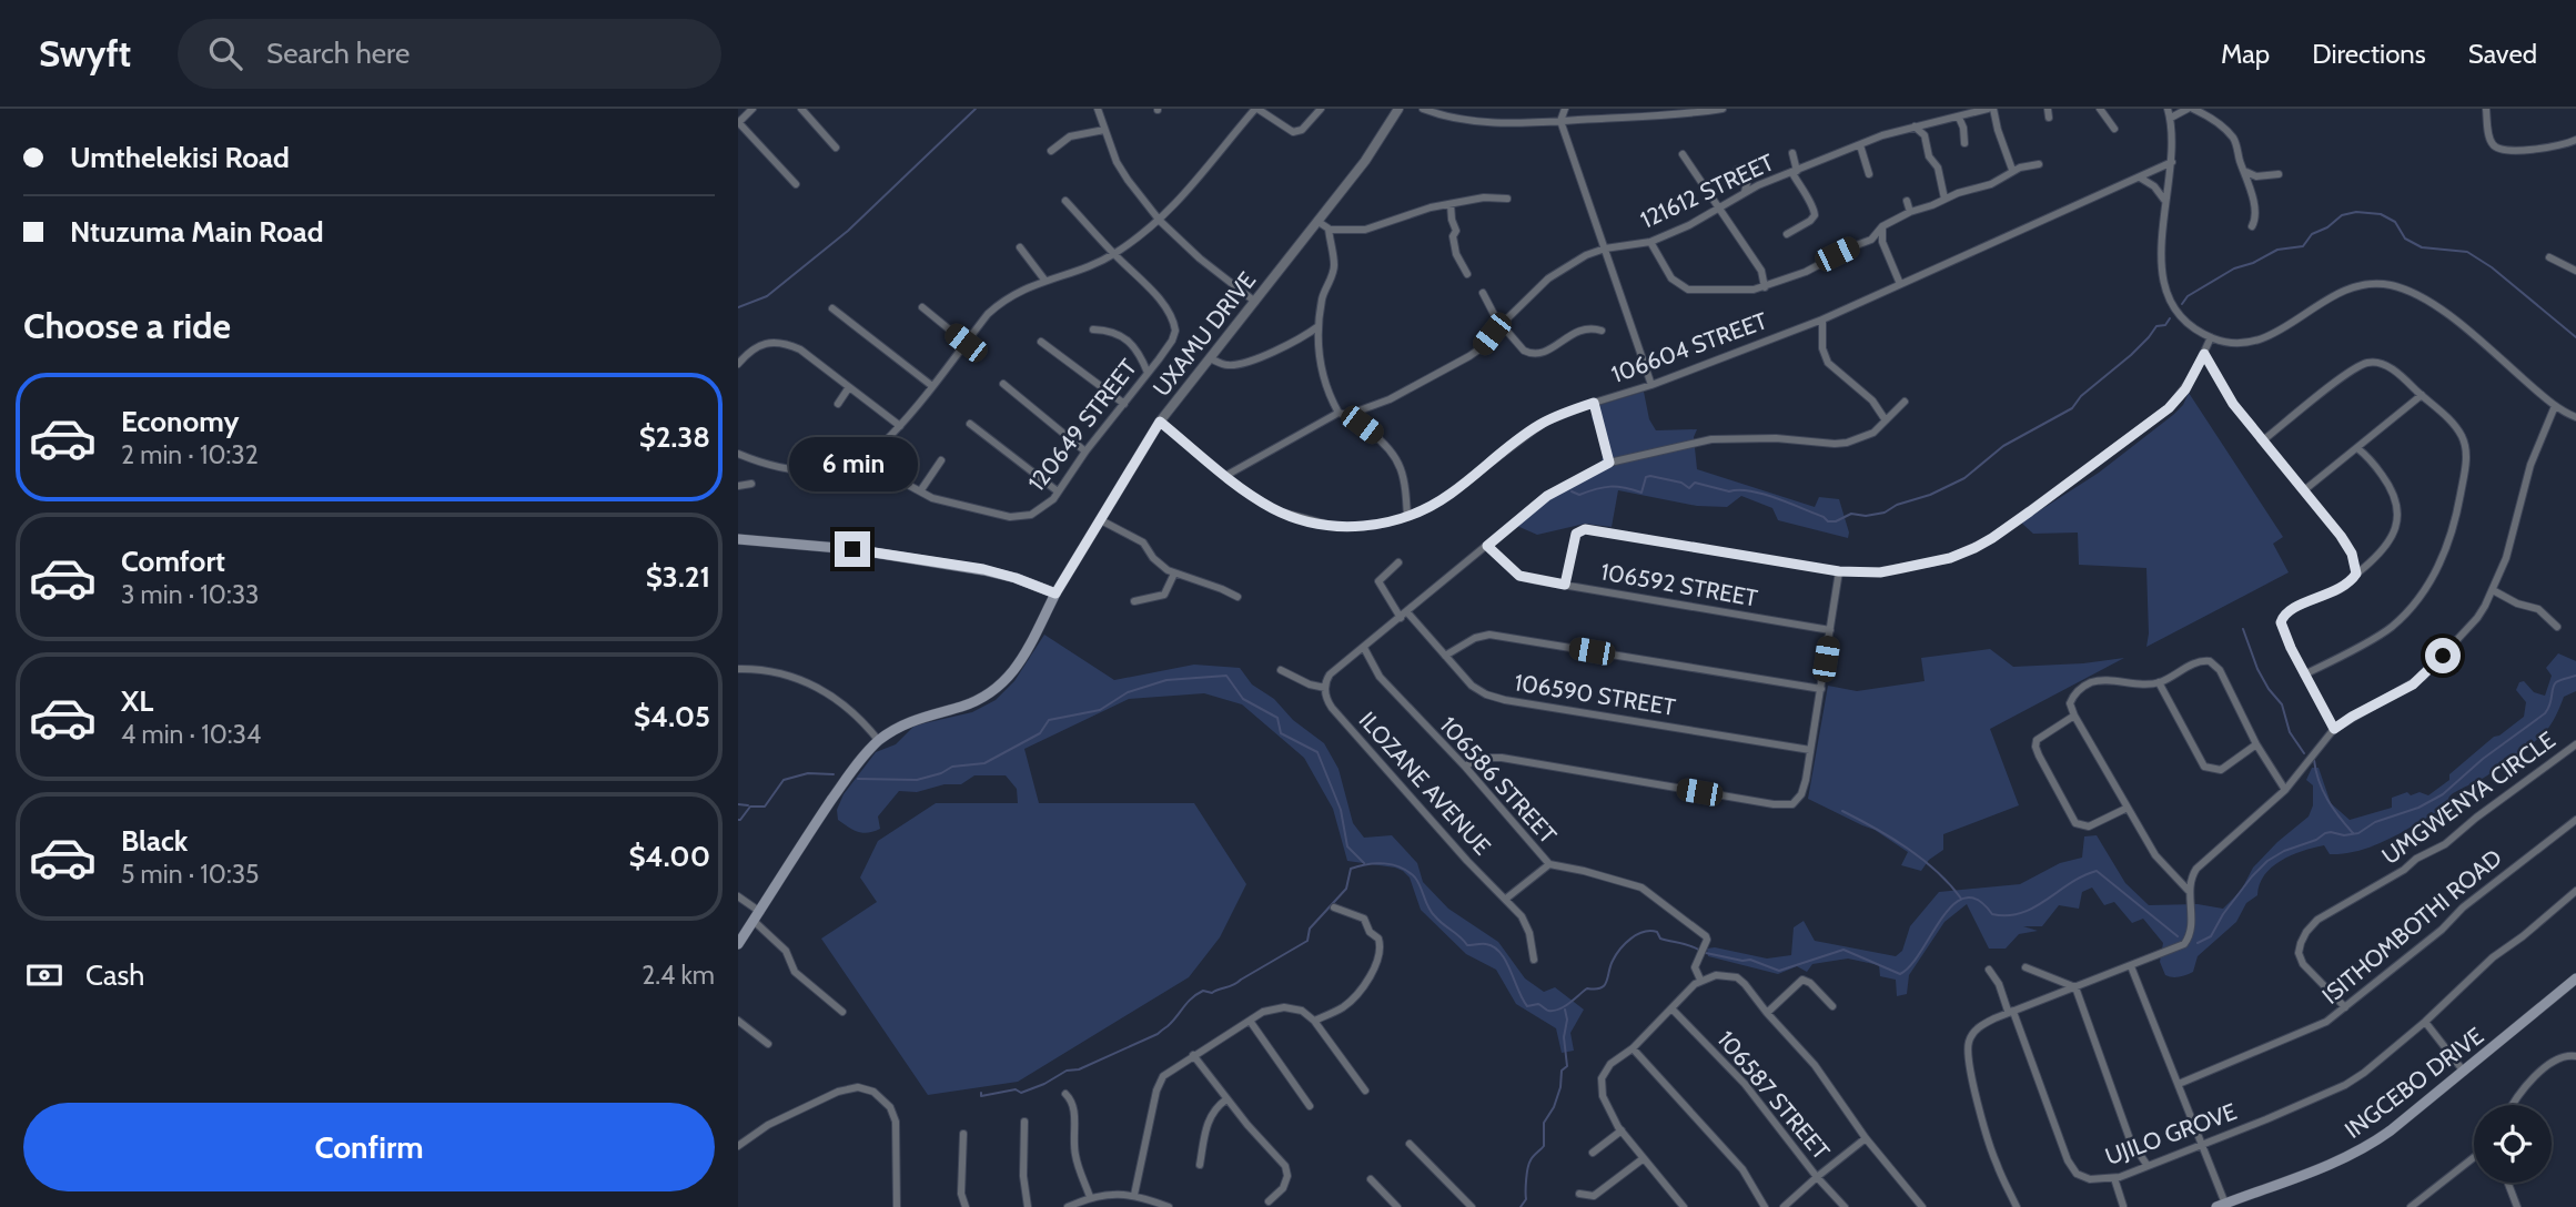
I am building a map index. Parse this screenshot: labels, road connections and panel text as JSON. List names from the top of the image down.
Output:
{
  "streets": {
    "main road": ["INGCEBO DRIVE"],
    "street": [
      "121612 STREET",
      "UXAMU DRIVE",
      "106604 STREET",
      "120649 STREET",
      "106592 STREET",
      "106590 STREET",
      "106586 STREET",
      "ILOZANE AVENUE",
      "UMGWENYA CIRCLE",
      "ISITHOMBOTHI ROAD",
      "106587 STREET",
      "UJILO GROVE"
    ]
  },
  "crossings": [
    ["121612 STREET", "106604 STREET"],
    ["UXAMU DRIVE", "106604 STREET"],
    ["UMGWENYA CIRCLE", "ISITHOMBOTHI ROAD"]
  ],
  "page": {
    "header": "Swyft",
    "search": "Search here",
    "nav": ["Map", "Directions", "Saved"],
    "banner": ["Umthelekisi Road", "Ntuzuma Main Road"],
    "heading": "Choose a ride",
    "list": [
      {
        "name": "Economy",
        "note": "2 min · 10:32",
        "value": "$2.38"
      },
      {
        "name": "Comfort",
        "note": "3 min · 10:33",
        "value": "$3.21"
      },
      {
        "name": "XL",
        "note": "4 min · 10:34",
        "value": "$4.05"
      },
      {
        "name": "Black",
        "note": "5 min · 10:35",
        "value": "$4.00"
      }
    ],
    "bubble": "6 min",
    "pay": ["Cash", "2.4 km"],
    "buttons": "Confirm"
  }
}
